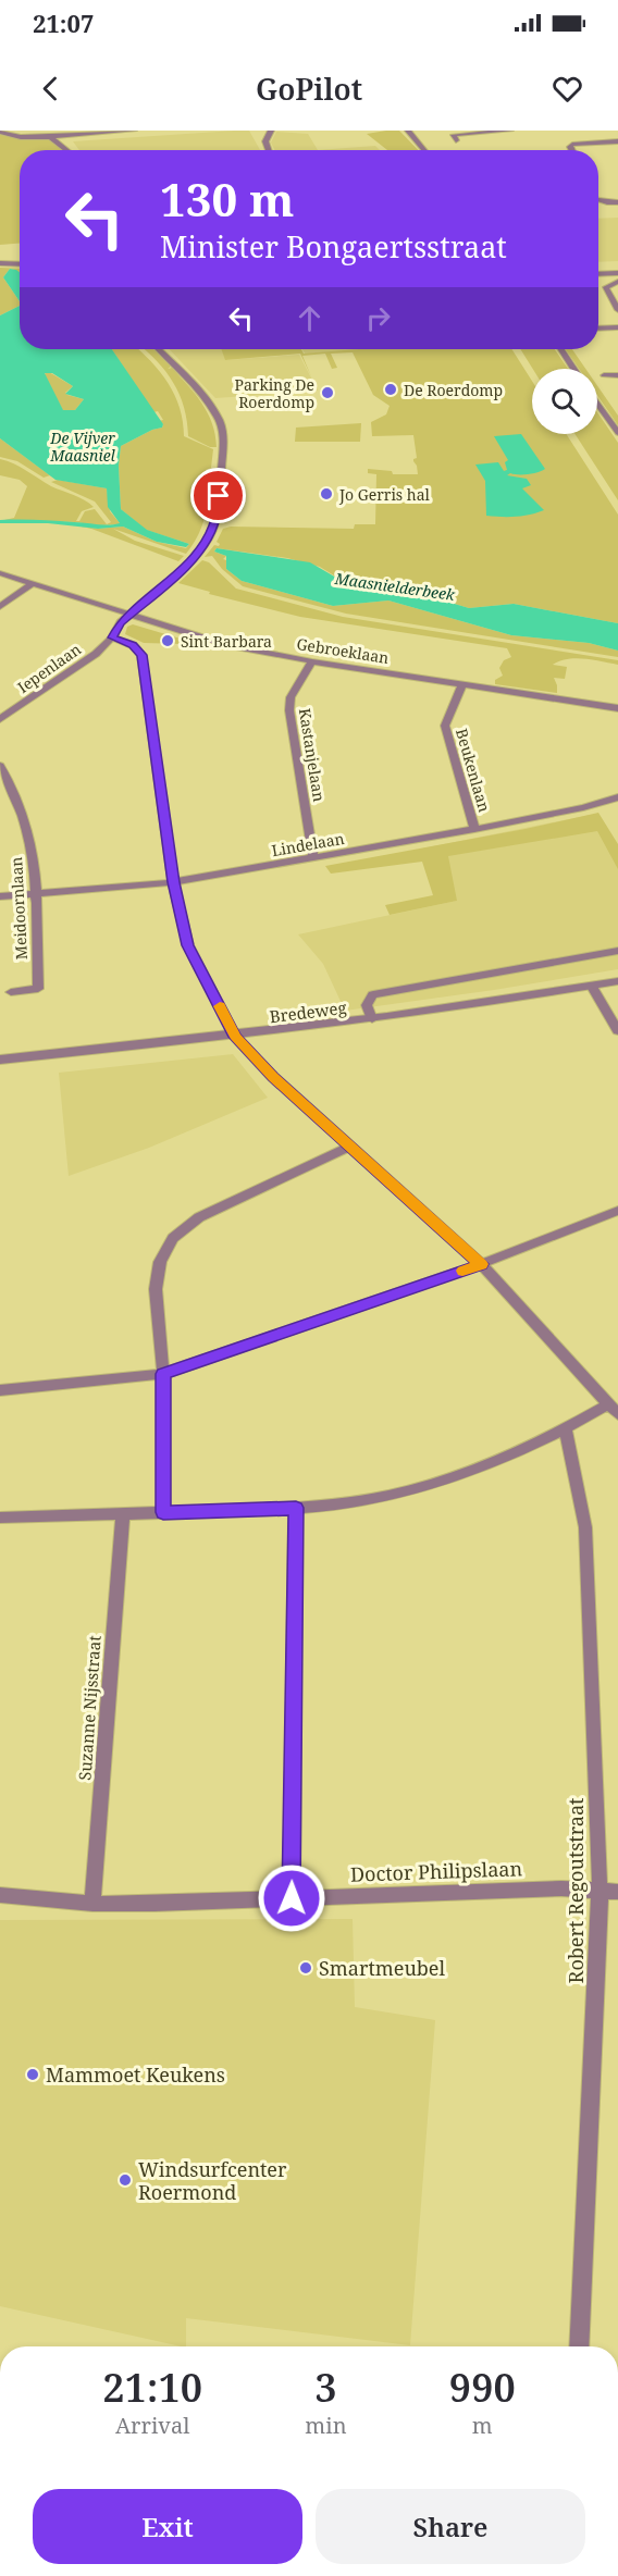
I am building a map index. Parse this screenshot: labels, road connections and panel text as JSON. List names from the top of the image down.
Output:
{
  "streets": {
    "street": [
      "Gebroeklaan",
      "Iepenlaan",
      "Kastanjelaan",
      "Beukenlaan",
      "Lindelaan",
      "Meidoornlaan",
      "Bredeweg",
      "Suzanne Nijsstraat",
      "Doctor Philipslaan",
      "Robert Regoutstraat"
    ]
  },
  "crossings": [
    ["Gebroeklaan", "Iepenlaan"],
    ["Gebroeklaan", "Kastanjelaan"],
    ["Gebroeklaan", "Beukenlaan"],
    ["Kastanjelaan", "Lindelaan"],
    ["Beukenlaan", "Lindelaan"],
    ["Lindelaan", "Meidoornlaan"],
    ["Suzanne Nijsstraat", "Doctor Philipslaan"],
    ["Doctor Philipslaan", "Robert Regoutstraat"]
  ],
  "water": ["De Vijver Maasniel", "Maasnielderbeek"],
  "places": [
    "De Roerdomp",
    "Parking De Roerdomp",
    "Jo Gerris hal",
    "Sint Barbara",
    "Smartmeubel",
    "Mammoet Keukens",
    "Windsurfcenter Roermond"
  ],
  "page": {
    "status": "21:07",
    "header": "GoPilot",
    "turn": ["130 m", "Minister Bongaertsstraat"],
    "eta": [
      "21:10",
      "Arrival",
      "3",
      "min",
      "990",
      "m"
    ],
    "buttons": ["Exit", "Share"]
  }
}
